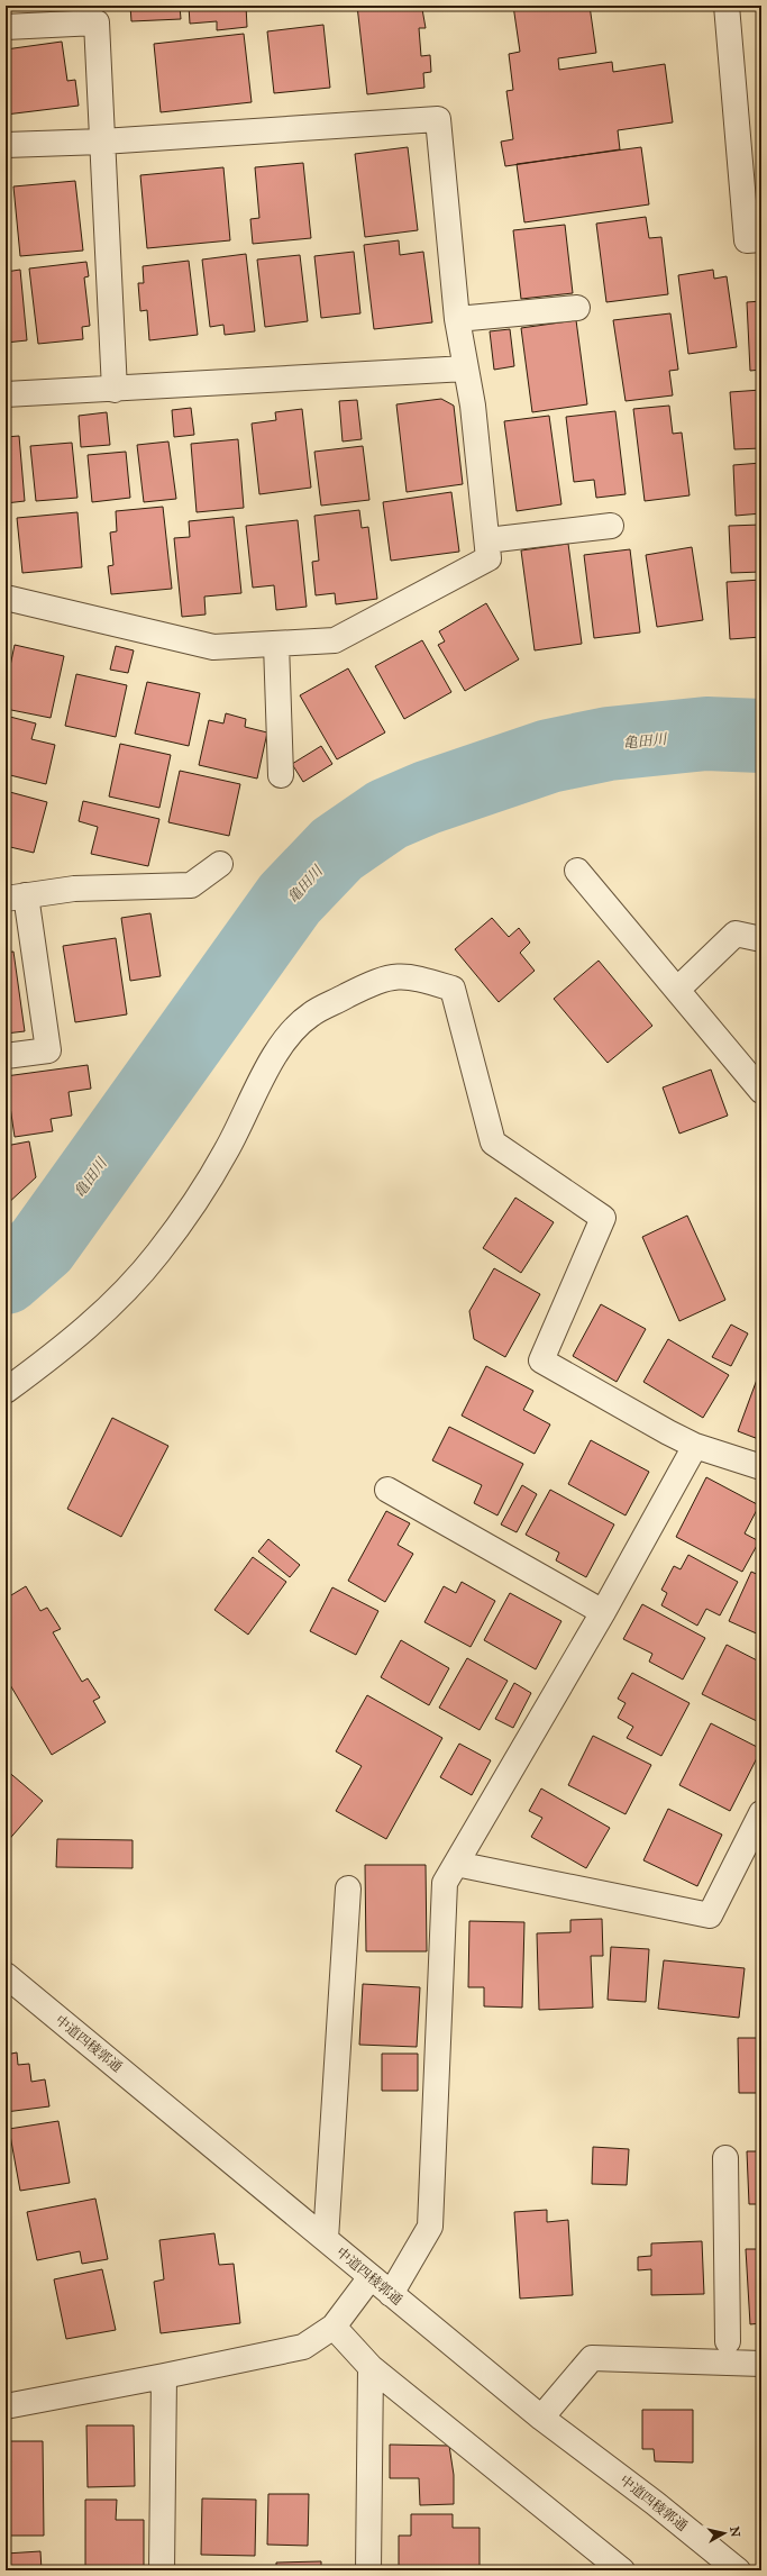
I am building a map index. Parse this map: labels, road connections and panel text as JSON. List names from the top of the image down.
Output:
{
  "streets": {
    "street": ["中道四稜郭通"]
  },
  "water": ["亀田川"],
  "north": "right"
}
